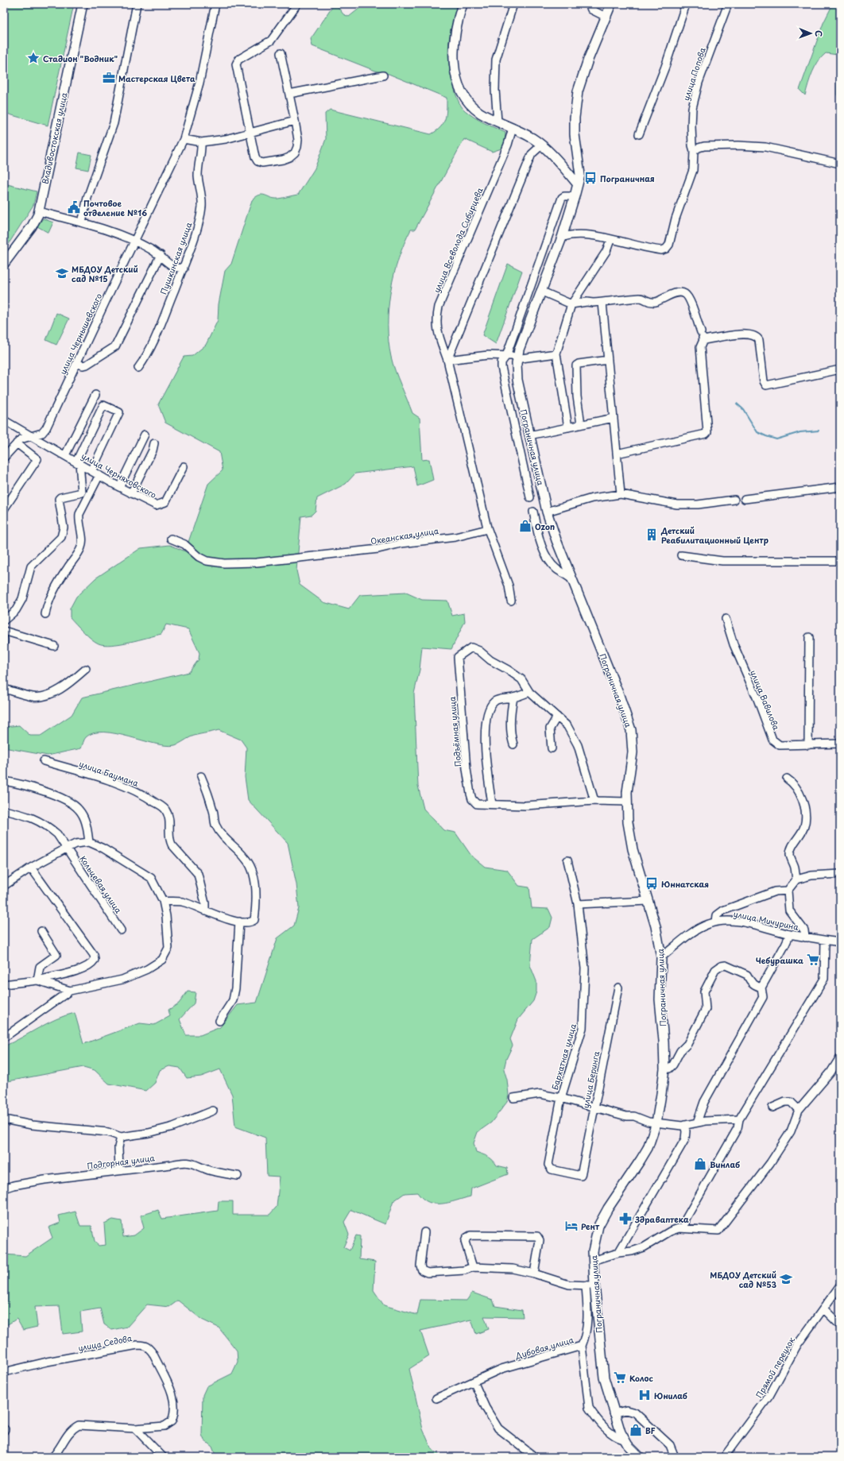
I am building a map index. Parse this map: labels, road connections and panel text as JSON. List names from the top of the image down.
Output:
{
  "streets": {
    "main road": ["Владивостокская улица", "Пограничная улица"],
    "street": [
      "улица Попова",
      "улица Всеволода Сибирцева",
      "Пушкинская улица",
      "улица Чернышевского",
      "улица Черняховского",
      "Океанская улица",
      "улица Вавилова",
      "Подъёмная улица",
      "улица Баумана",
      "Кольцевая улица",
      "улица Мичурина",
      "Бархатная улица",
      "улица Беринга",
      "Подгорная улица",
      "улица Седова",
      "Дубовая улица",
      "Прямой переулок"
    ]
  },
  "crossings": [
    ["улица Всеволода Сибирцева", "Океанская улица"],
    ["улица Чернышевского", "улица Черняховского"],
    ["Пограничная улица", "Подъёмная улица"],
    ["Пограничная улица", "улица Мичурина"],
    ["Пограничная улица", "Дубовая улица"],
    ["Бархатная улица", "улица Беринга"]
  ],
  "places": {
    "place": ["Стадион \"Водник\""],
    "office": ["Мастерская Цвета"],
    "bus stop": ["Пограничная", "Юннатская"],
    "public building": ["Почтовое отделение №16"],
    "school or university": ["МБДОУ Детский сад №15", "МБДОУ Детский сад №53"],
    "shop": ["Ozon", "Винлаб", "BF"],
    "building": ["Детский Реабилитационный Центр"],
    "supermarket": ["Чебурашка", "Колос"],
    "pharmacy": ["Здраваптека"],
    "hotel": ["Рент"],
    "hospital": ["Юнилаб"]
  },
  "north": "right"
}
